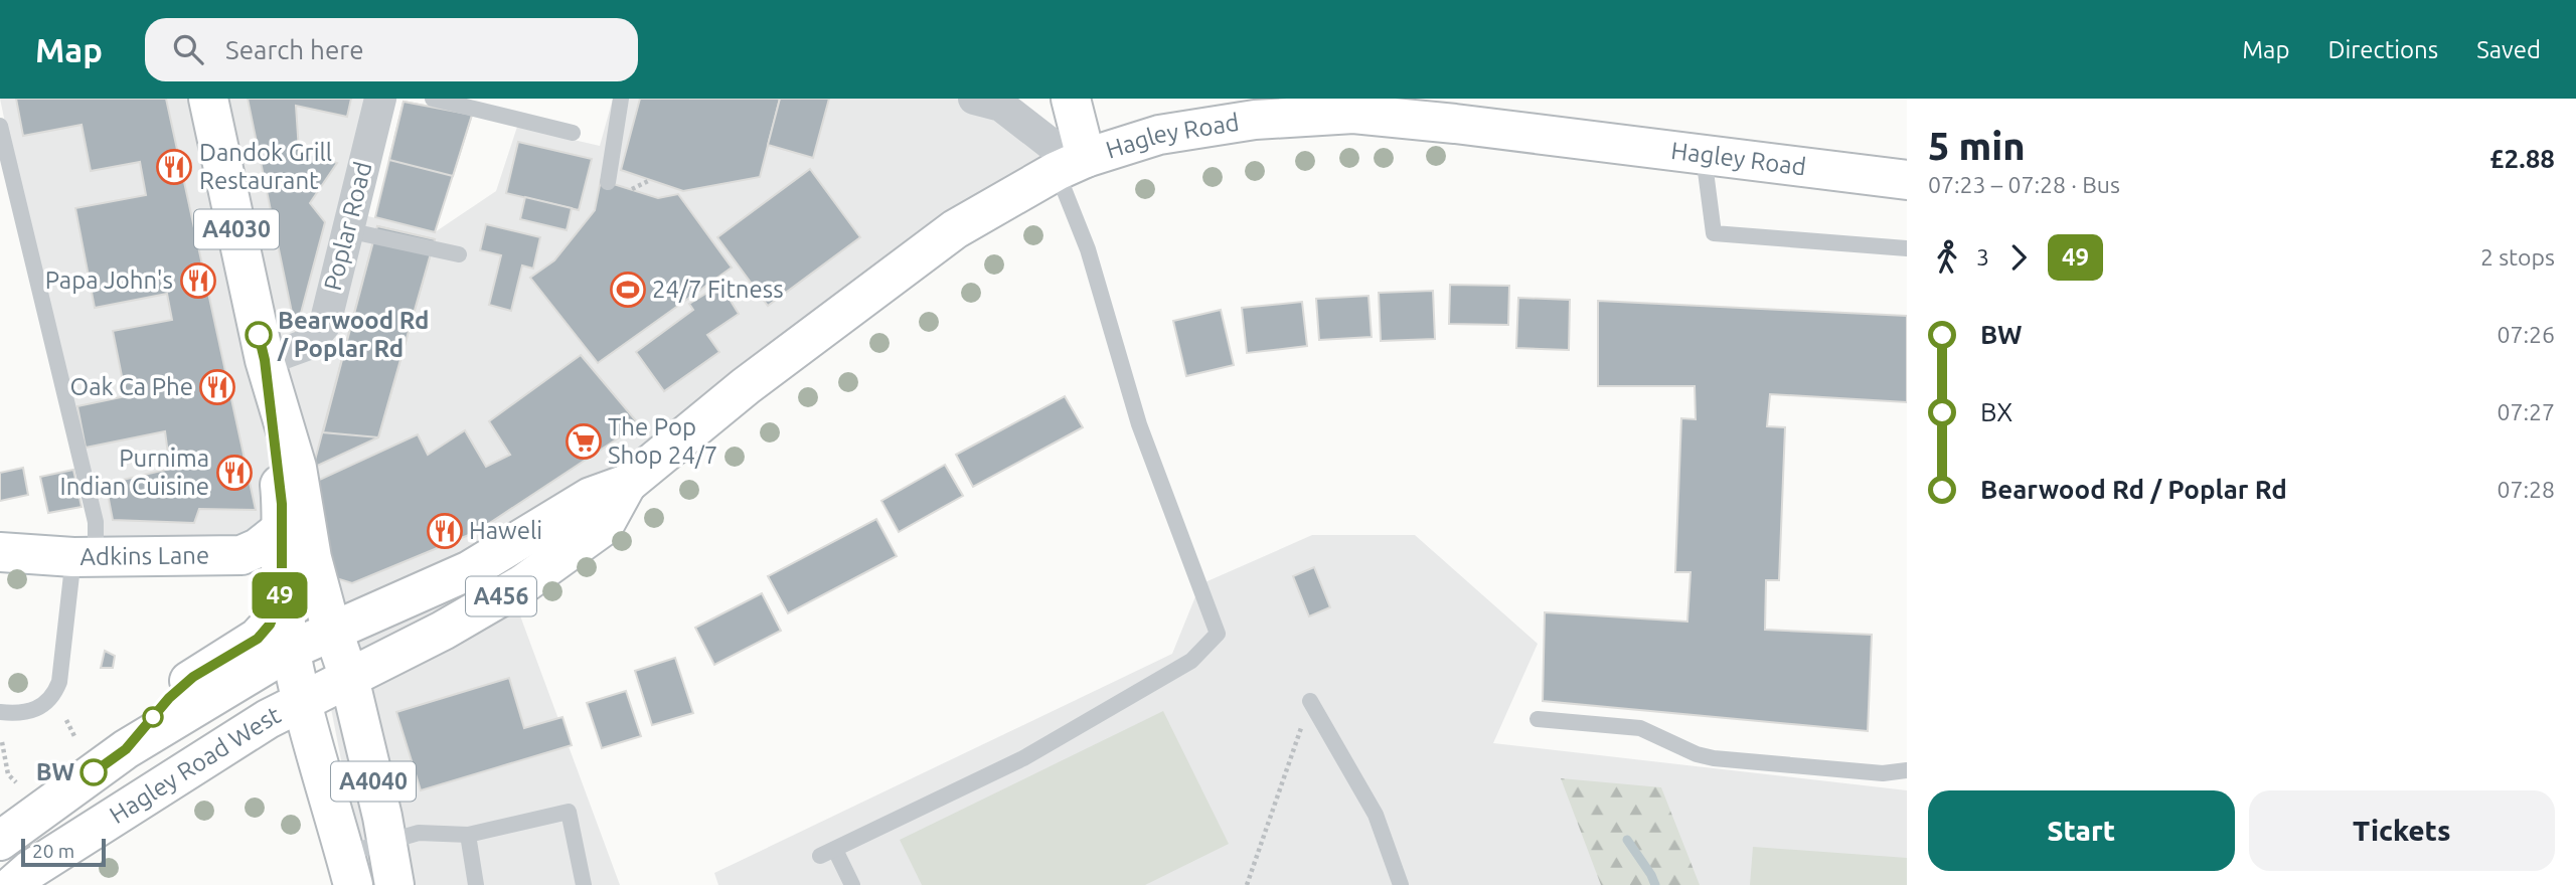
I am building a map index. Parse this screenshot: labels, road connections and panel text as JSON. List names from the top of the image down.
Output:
{
  "streets": {
    "main road": [
      "Hagley Road",
      "A4030",
      "Adkins Lane",
      "A456",
      "Hagley Road West",
      "A4040"
    ],
    "street": ["Poplar Road"]
  },
  "crossings": [
    ["Hagley Road", "A4030"],
    ["Hagley Road", "Hagley Road West"],
    ["Hagley Road", "A4040"],
    ["Poplar Road", "A4030"],
    ["A4030", "Adkins Lane"],
    ["A4030", "A456"],
    ["A4030", "Hagley Road West"],
    ["A4030", "A4040"],
    ["A456", "Hagley Road West"],
    ["Hagley Road West", "A4040"]
  ],
  "places": {
    "restaurant": [
      "Dandok Grill Restaurant",
      "Papa John's",
      "Oak Ca Phe",
      "Purnima Indian Cuisine",
      "Haweli"
    ],
    "sports": ["24/7 Fitness"],
    "other": ["Bearwood Rd / Poplar Rd", "BW"],
    "supermarket": ["The Pop Shop 24/7"]
  },
  "lines": ["bus line 49"],
  "scale_bar": "20 m",
  "page": {
    "header": "Map",
    "search": "Search here",
    "nav": ["Map", "Directions", "Saved"],
    "on_map": "49",
    "heading": ["5 min", "07:23 – 07:28 · Bus", "£2.88"],
    "legs": ["3", "49", "2 stops"],
    "list": [
      {
        "name": "BW",
        "value": "07:26"
      },
      {
        "name": "BX",
        "value": "07:27"
      },
      {
        "name": "Bearwood Rd / Poplar Rd",
        "value": "07:28"
      }
    ],
    "buttons": ["Start", "Tickets"],
    "scale": "20 m"
  }
}
